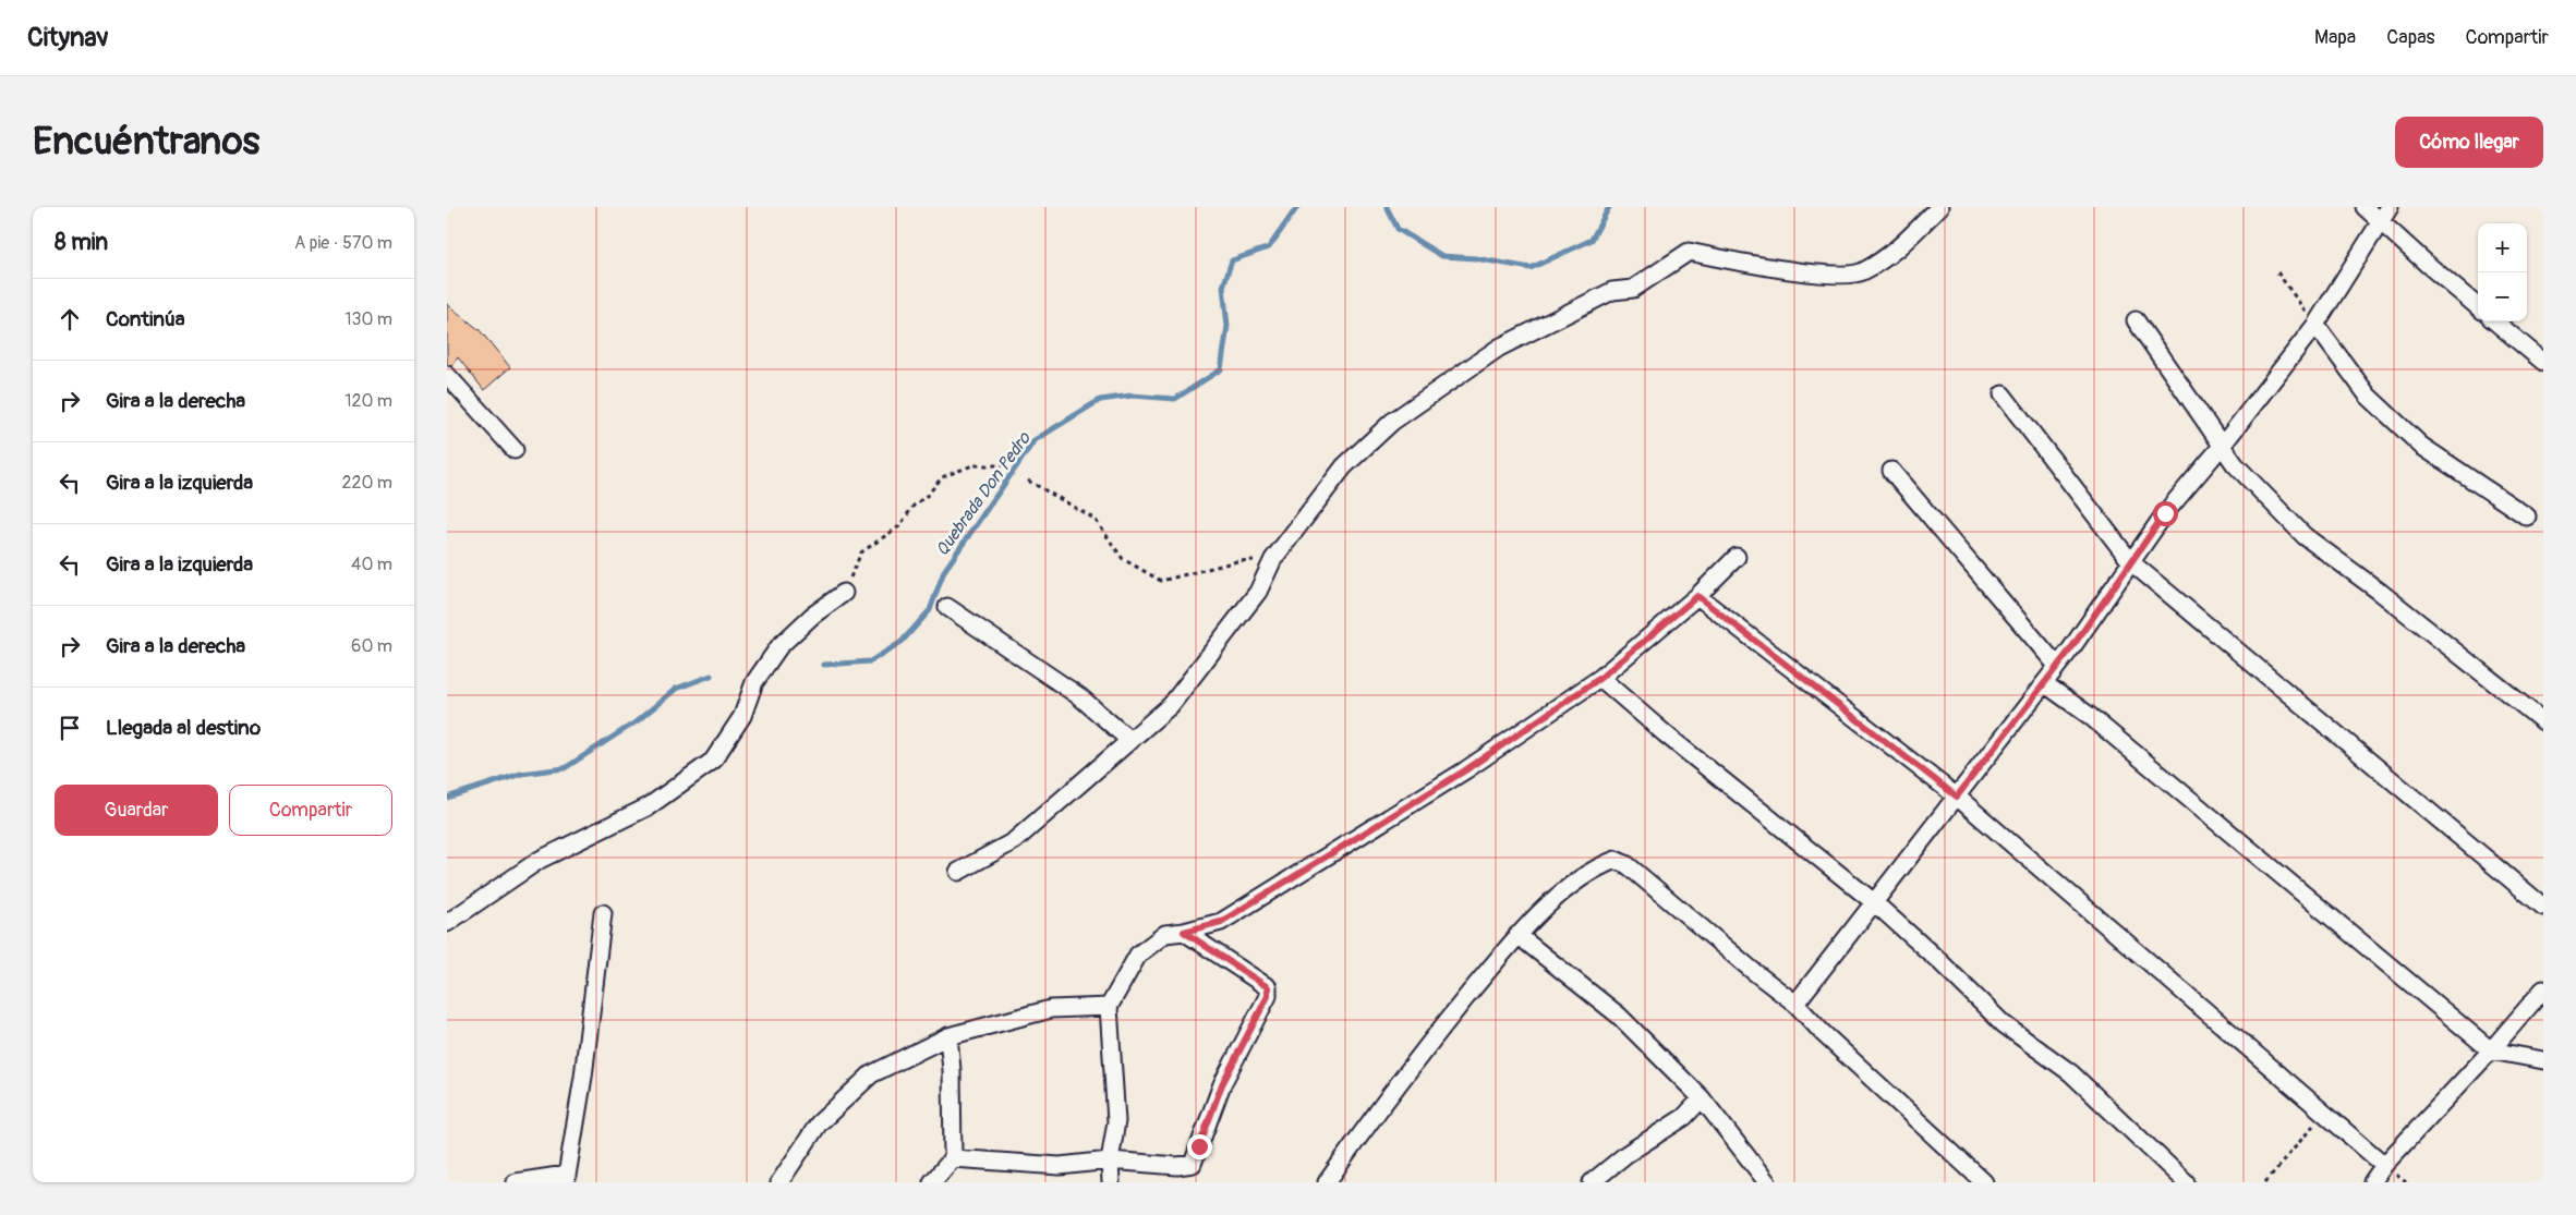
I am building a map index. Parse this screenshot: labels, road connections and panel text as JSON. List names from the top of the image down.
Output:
{
  "water": ["Quebrada Don Pedro"],
  "page": {
    "header": "Citynav",
    "nav": ["Mapa", "Capas", "Compartir"],
    "buttons": [
      "Cómo llegar",
      ["Guardar", "Compartir"]
    ],
    "title": "Encuéntranos",
    "heading": ["8 min", "A pie · 570 m"],
    "map_buttons": ["+", "−"],
    "list": [
      ["Continúa", "130 m"],
      ["Gira a la derecha", "120 m"],
      ["Gira a la izquierda", "220 m"],
      ["Gira a la izquierda", "40 m"],
      ["Gira a la derecha", "60 m"],
      "Llegada al destino"
    ]
  }
}
